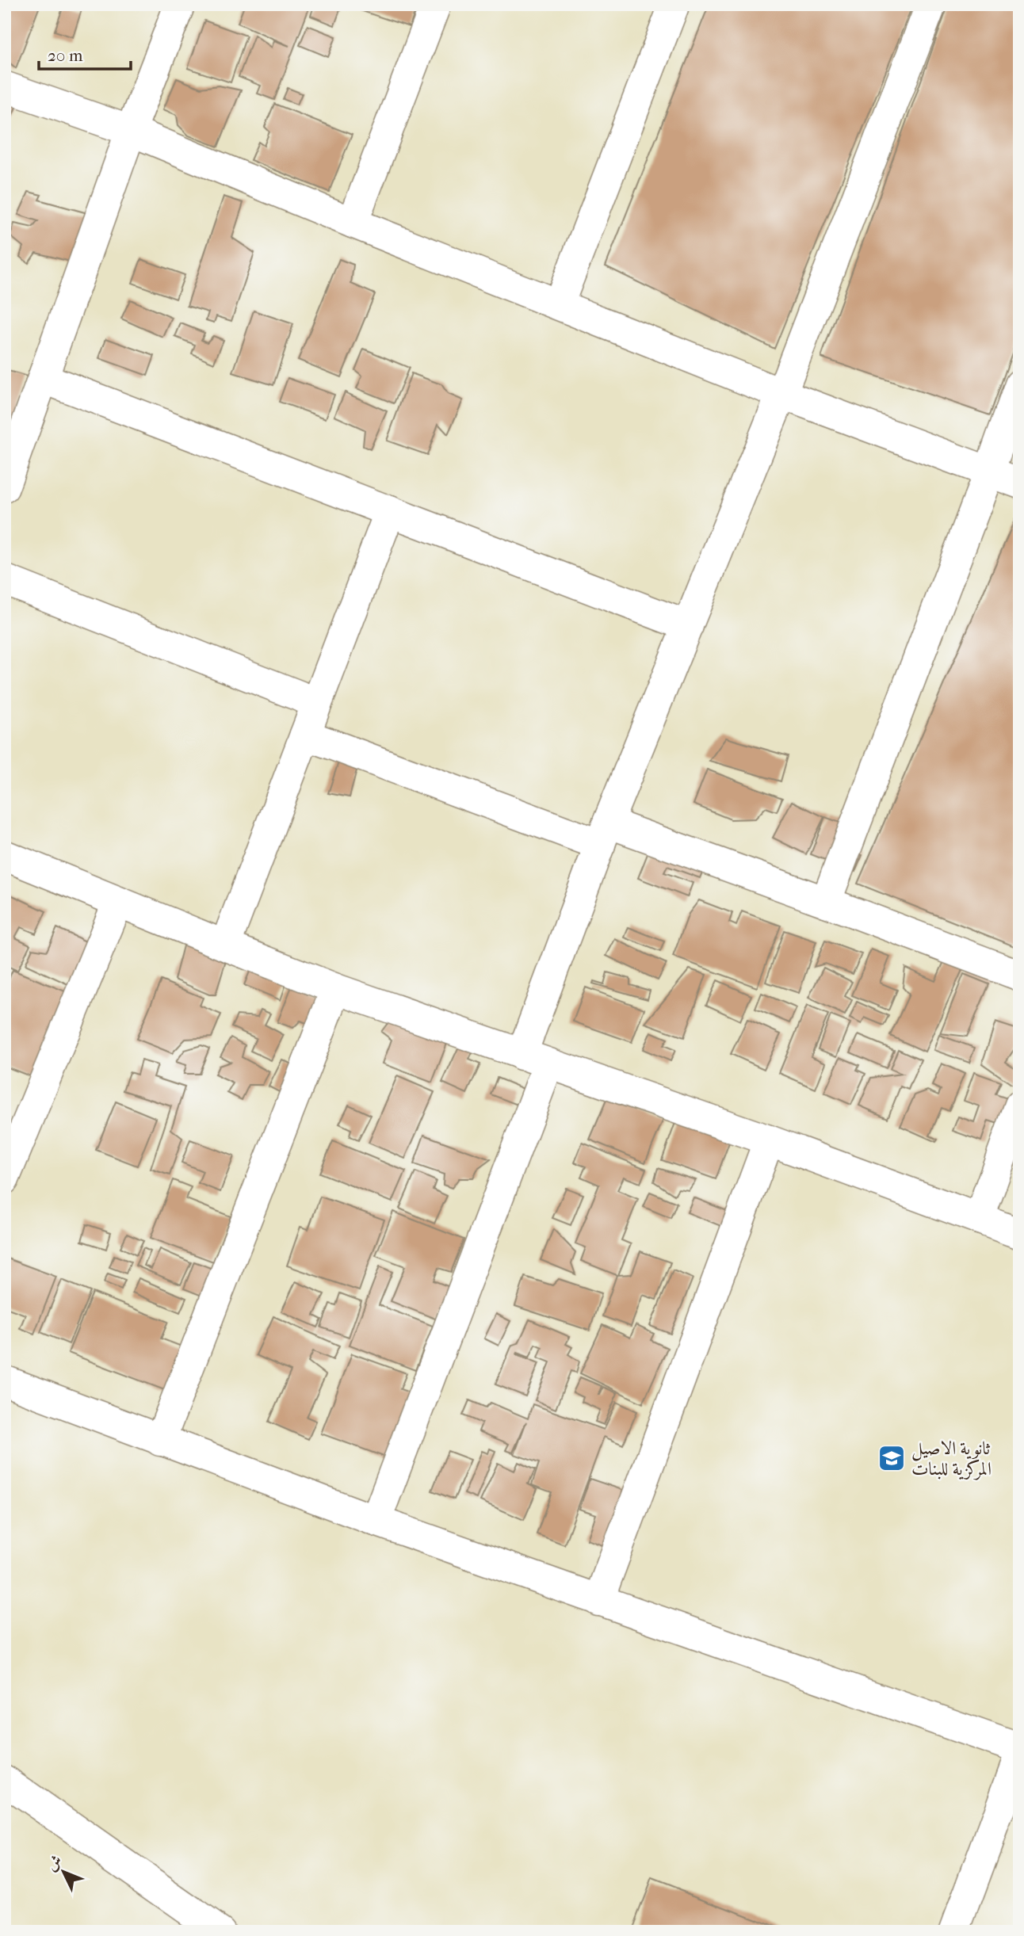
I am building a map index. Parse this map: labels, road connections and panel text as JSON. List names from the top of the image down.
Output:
{
  "places": {
    "school or university": ["ثانوية الاصيل المركزية للبنات"]
  },
  "scale_bar": "20 m",
  "north": "top left"
}
